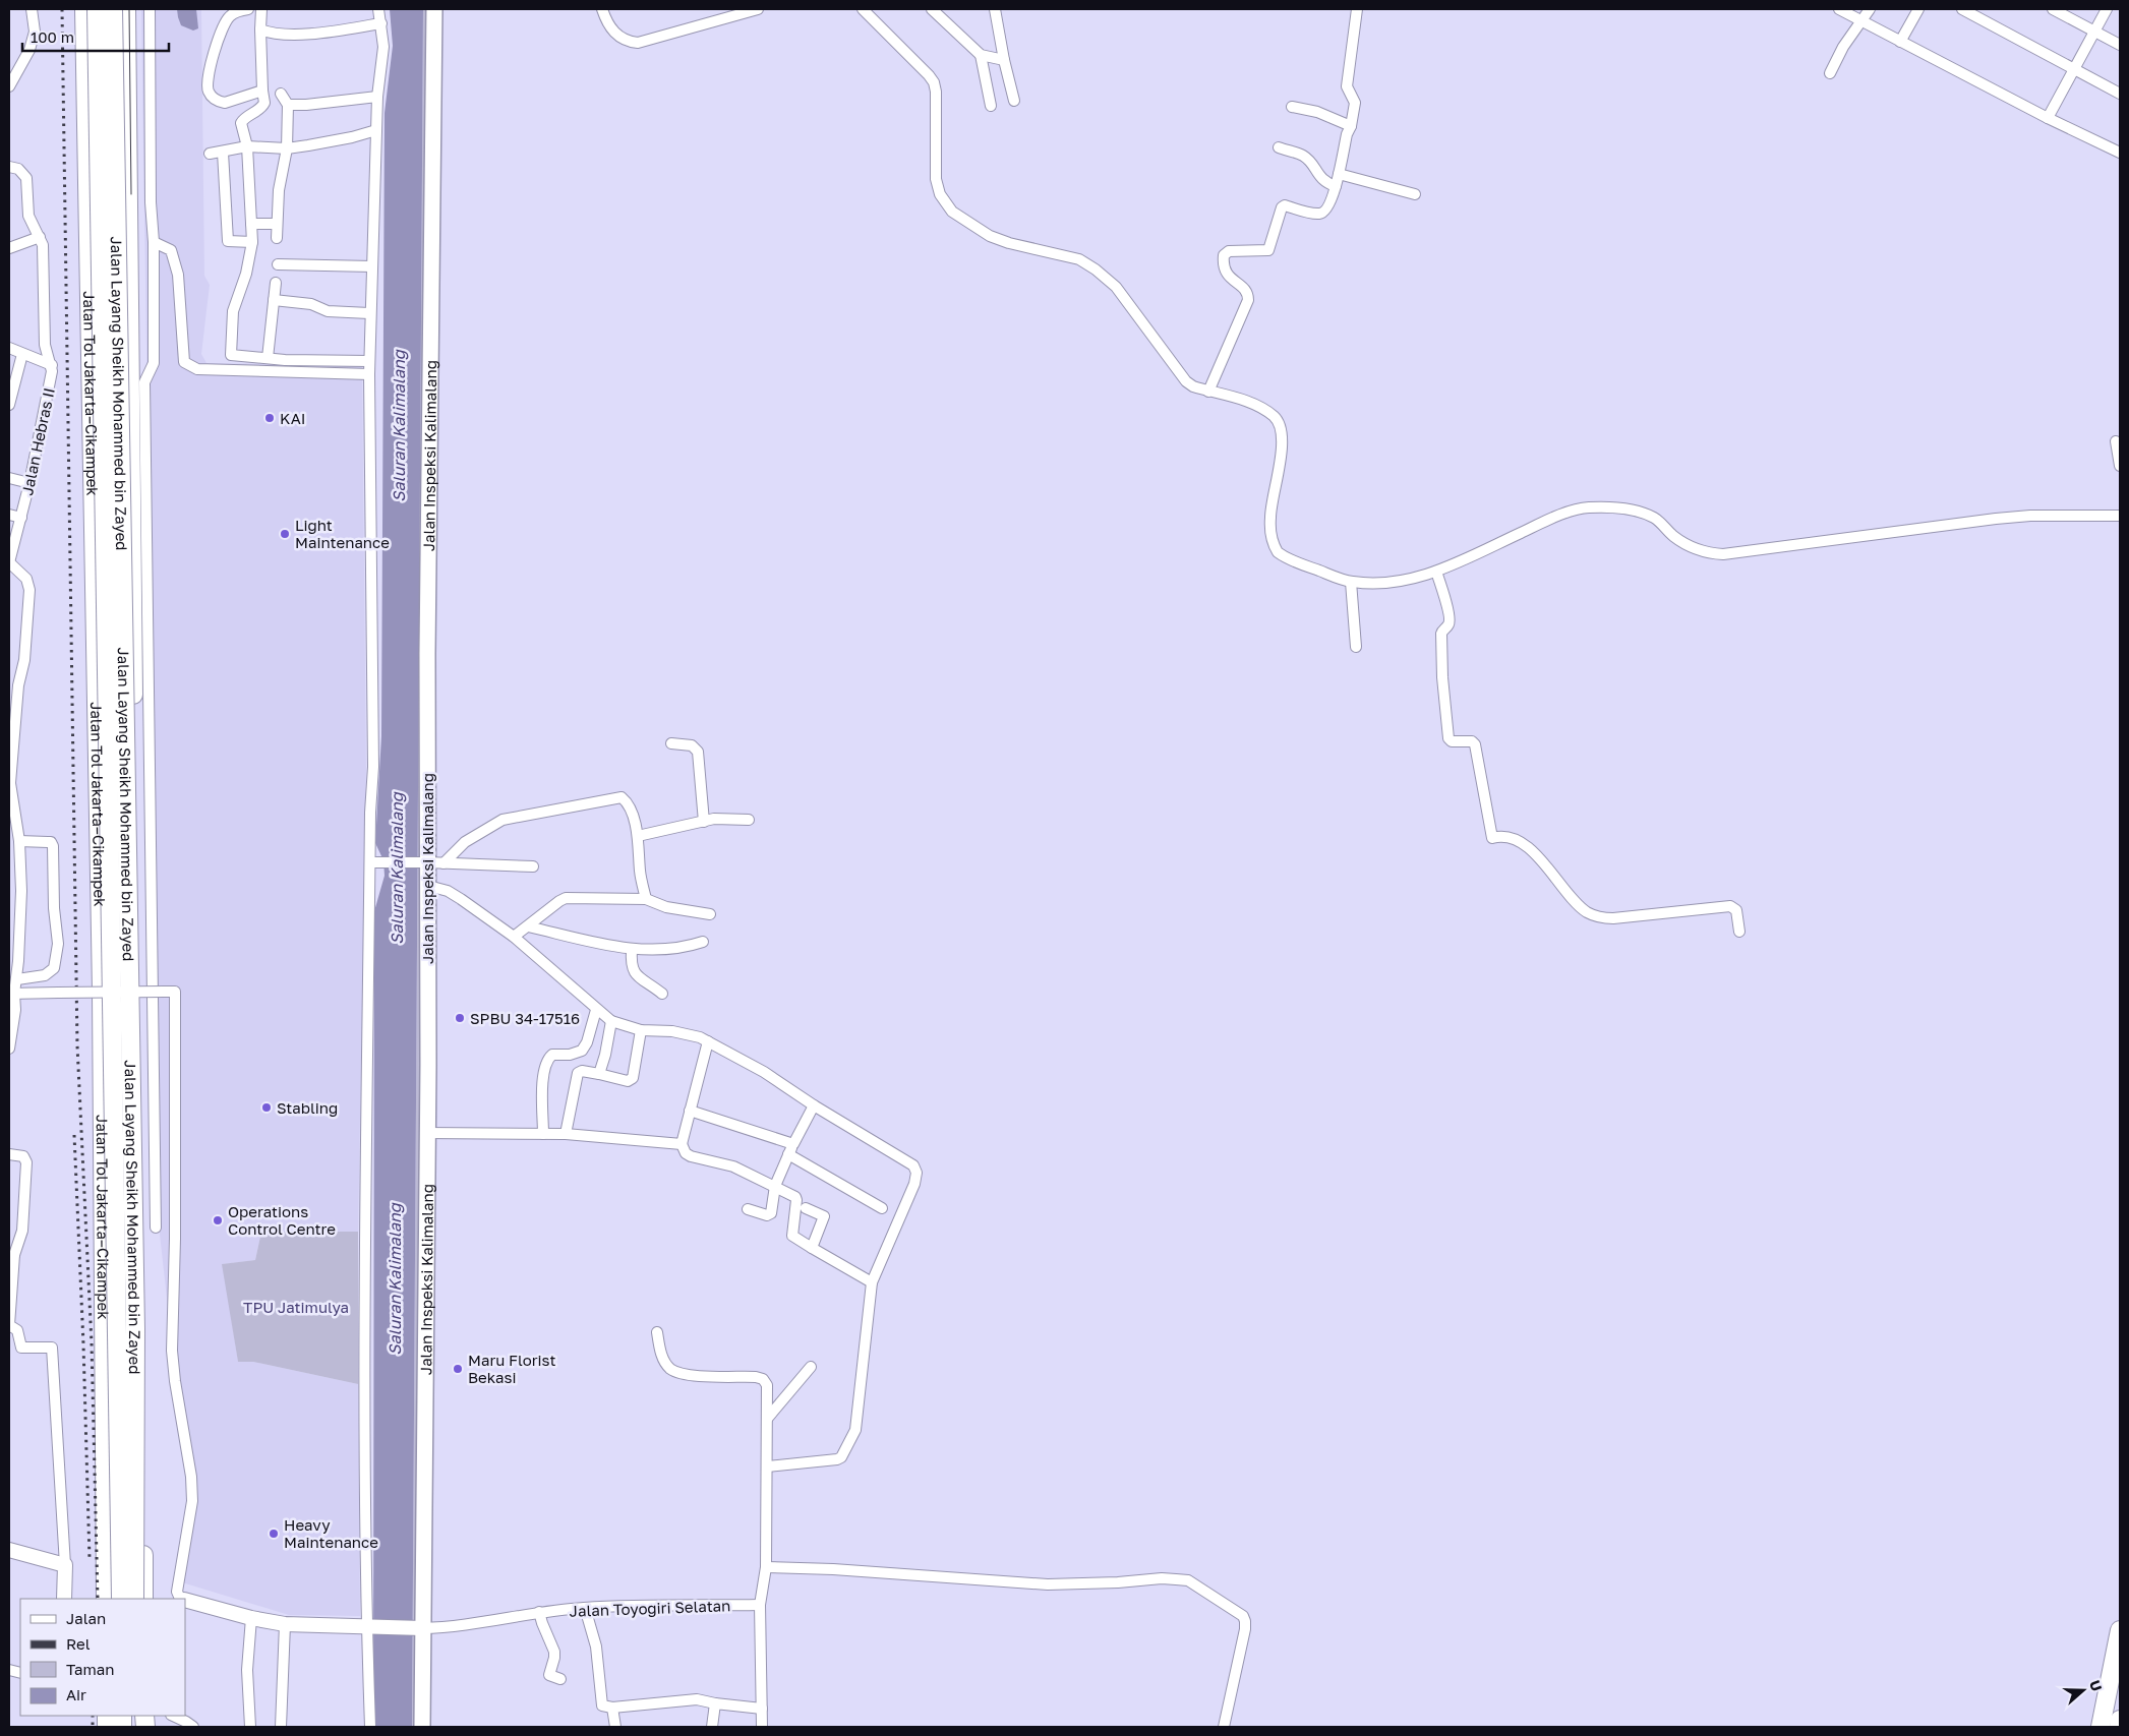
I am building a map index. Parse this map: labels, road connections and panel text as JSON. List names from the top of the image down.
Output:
{
  "streets": {
    "highway": ["Jalan Tol Jakarta–Cikampek", "Jalan Layang Sheikh Mohammed bin Zayed"],
    "main road": ["Jalan Inspeksi Kalimalang"],
    "street": ["Jalan Hebras II", "Jalan Toyogiri Selatan"]
  },
  "crossings": [
    ["Jalan Inspeksi Kalimalang", "Jalan Toyogiri Selatan"]
  ],
  "water": ["Saluran Kalimalang"],
  "parks": ["TPU Jatimulya"],
  "places": [
    "KAI",
    "Light Maintenance",
    "SPBU 34-17516",
    "Stabling",
    "Operations Control Centre",
    "Maru Florist Bekasi",
    "Heavy Maintenance"
  ],
  "legend": [
    "Jalan",
    "Rel",
    "Taman",
    "Air"
  ],
  "scale_bar": "100 m",
  "north": "right"
}
